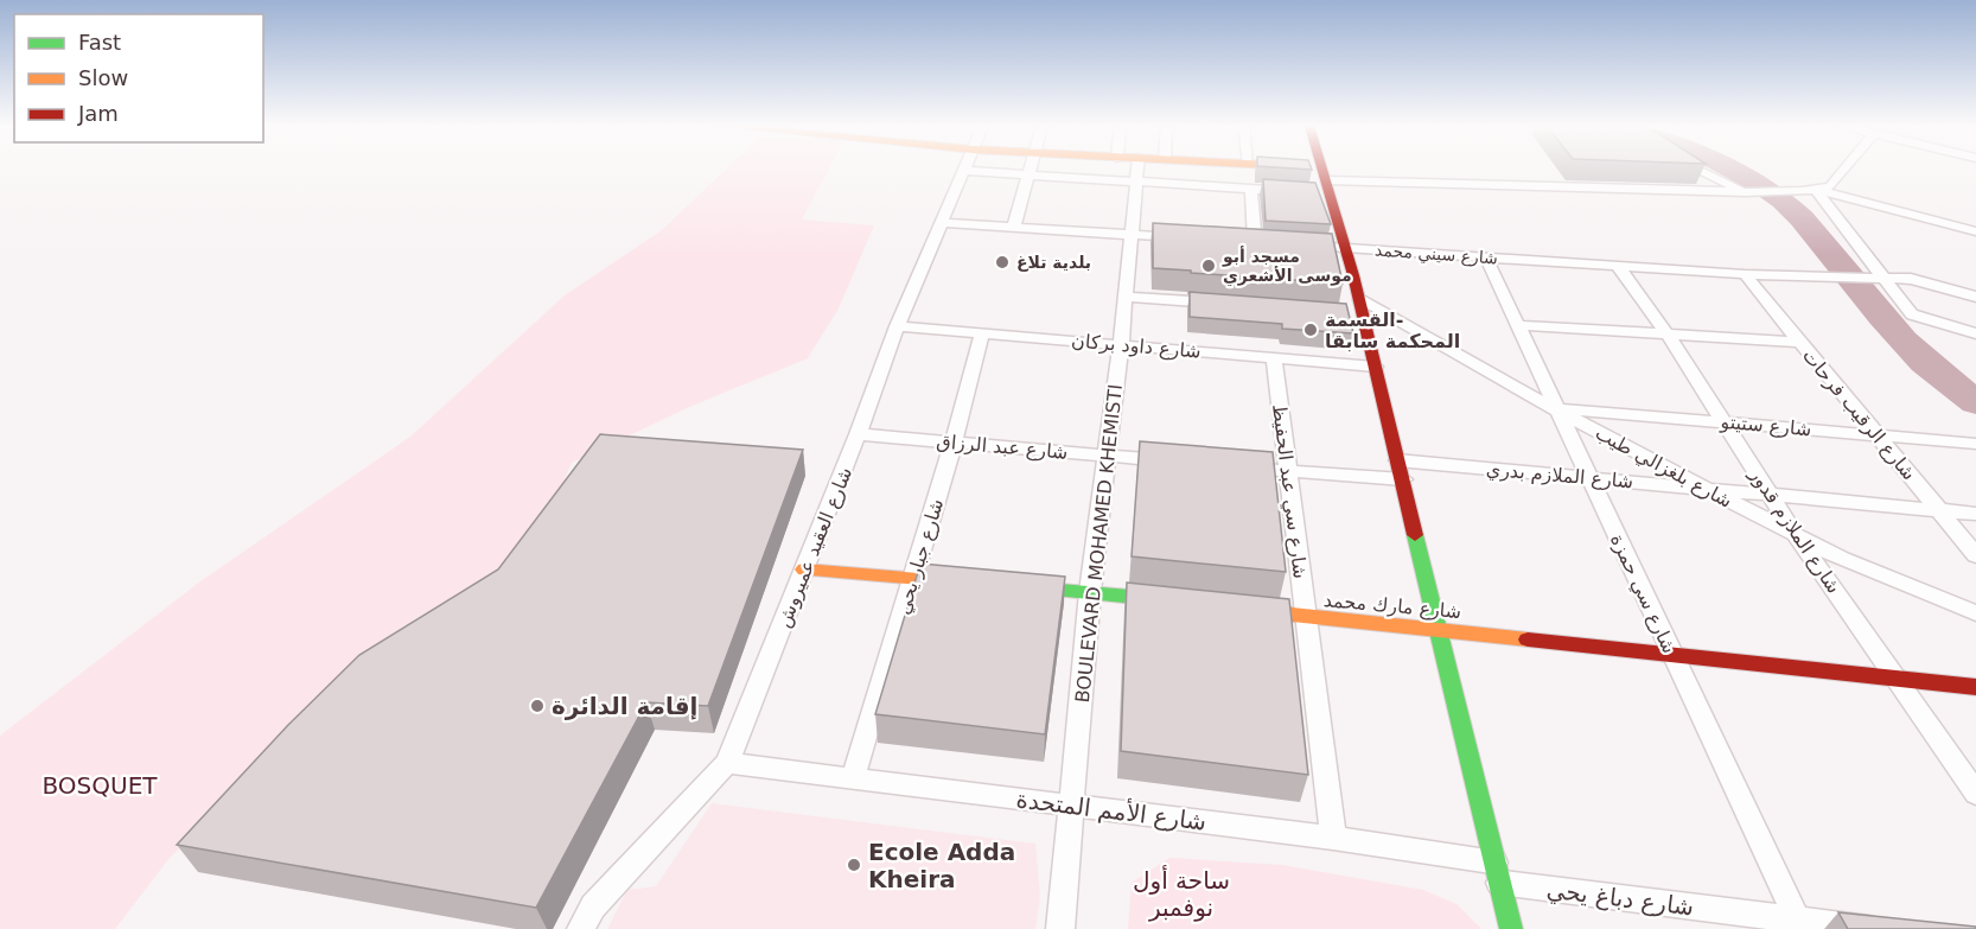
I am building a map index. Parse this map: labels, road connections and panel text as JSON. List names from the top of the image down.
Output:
{
  "streets": {
    "main road": ["شارع مارك محمد"],
    "street": [
      "شارع سيني محمد",
      "شارع داود بركان",
      "شارع الرقيب فرحات",
      "شارع ستيتو",
      "شارع عبد الرزاق",
      "شارع بلغزالي طيب",
      "شارع الملازم بدري",
      "شارع سي عبد الحفيظ",
      "شارع الملازم قدور",
      "BOULEVARD MOHAMED KHEMISTI",
      "شارع العقيد عميروش",
      "شارع جبار يحي",
      "شارع سي حمزة",
      "شارع الأمم المتحدة",
      "شارع دباغ يحي"
    ]
  },
  "crossings": [
    ["شارع سيني محمد", "شارع الرقيب فرحات"],
    ["شارع سيني محمد", "شارع الملازم قدور"],
    ["شارع سيني محمد", "شارع سي حمزة"],
    ["شارع داود بركان", "شارع سي عبد الحفيظ"],
    ["شارع داود بركان", "BOULEVARD MOHAMED KHEMISTI"],
    ["شارع داود بركان", "شارع العقيد عميروش"],
    ["شارع داود بركان", "شارع جبار يحي"],
    ["شارع الرقيب فرحات", "شارع ستيتو"],
    ["شارع الرقيب فرحات", "شارع الملازم بدري"],
    ["شارع ستيتو", "شارع بلغزالي طيب"],
    ["شارع ستيتو", "شارع الملازم قدور"],
    ["شارع ستيتو", "شارع سي حمزة"],
    ["شارع عبد الرزاق", "BOULEVARD MOHAMED KHEMISTI"],
    ["شارع عبد الرزاق", "شارع العقيد عميروش"],
    ["شارع عبد الرزاق", "شارع جبار يحي"],
    ["شارع بلغزالي طيب", "شارع الملازم بدري"],
    ["شارع بلغزالي طيب", "شارع الملازم قدور"],
    ["شارع بلغزالي طيب", "شارع سي حمزة"],
    ["شارع الملازم بدري", "شارع الملازم قدور"],
    ["شارع الملازم بدري", "شارع سي حمزة"],
    ["شارع سي عبد الحفيظ", "شارع مارك محمد"],
    ["شارع سي عبد الحفيظ", "شارع الأمم المتحدة"],
    ["شارع الملازم قدور", "شارع مارك محمد"],
    ["BOULEVARD MOHAMED KHEMISTI", "شارع الأمم المتحدة"],
    ["شارع العقيد عميروش", "شارع الأمم المتحدة"],
    ["شارع جبار يحي", "شارع الأمم المتحدة"],
    ["شارع سي حمزة", "شارع مارك محمد"],
    ["شارع سي حمزة", "شارع دباغ يحي"],
    ["شارع الأمم المتحدة", "شارع دباغ يحي"]
  ],
  "parks": ["BOSQUET", "ساحة أول نوفمبر"],
  "places": [
    "بلدية تلاغ",
    "مسجد أبو موسى الأشعري",
    "القسمة- المحكمة سابقا",
    "إقامة الدائرة",
    "Ecole Adda Kheira"
  ],
  "legend": ["Fast", "Slow", "Jam"]
}
